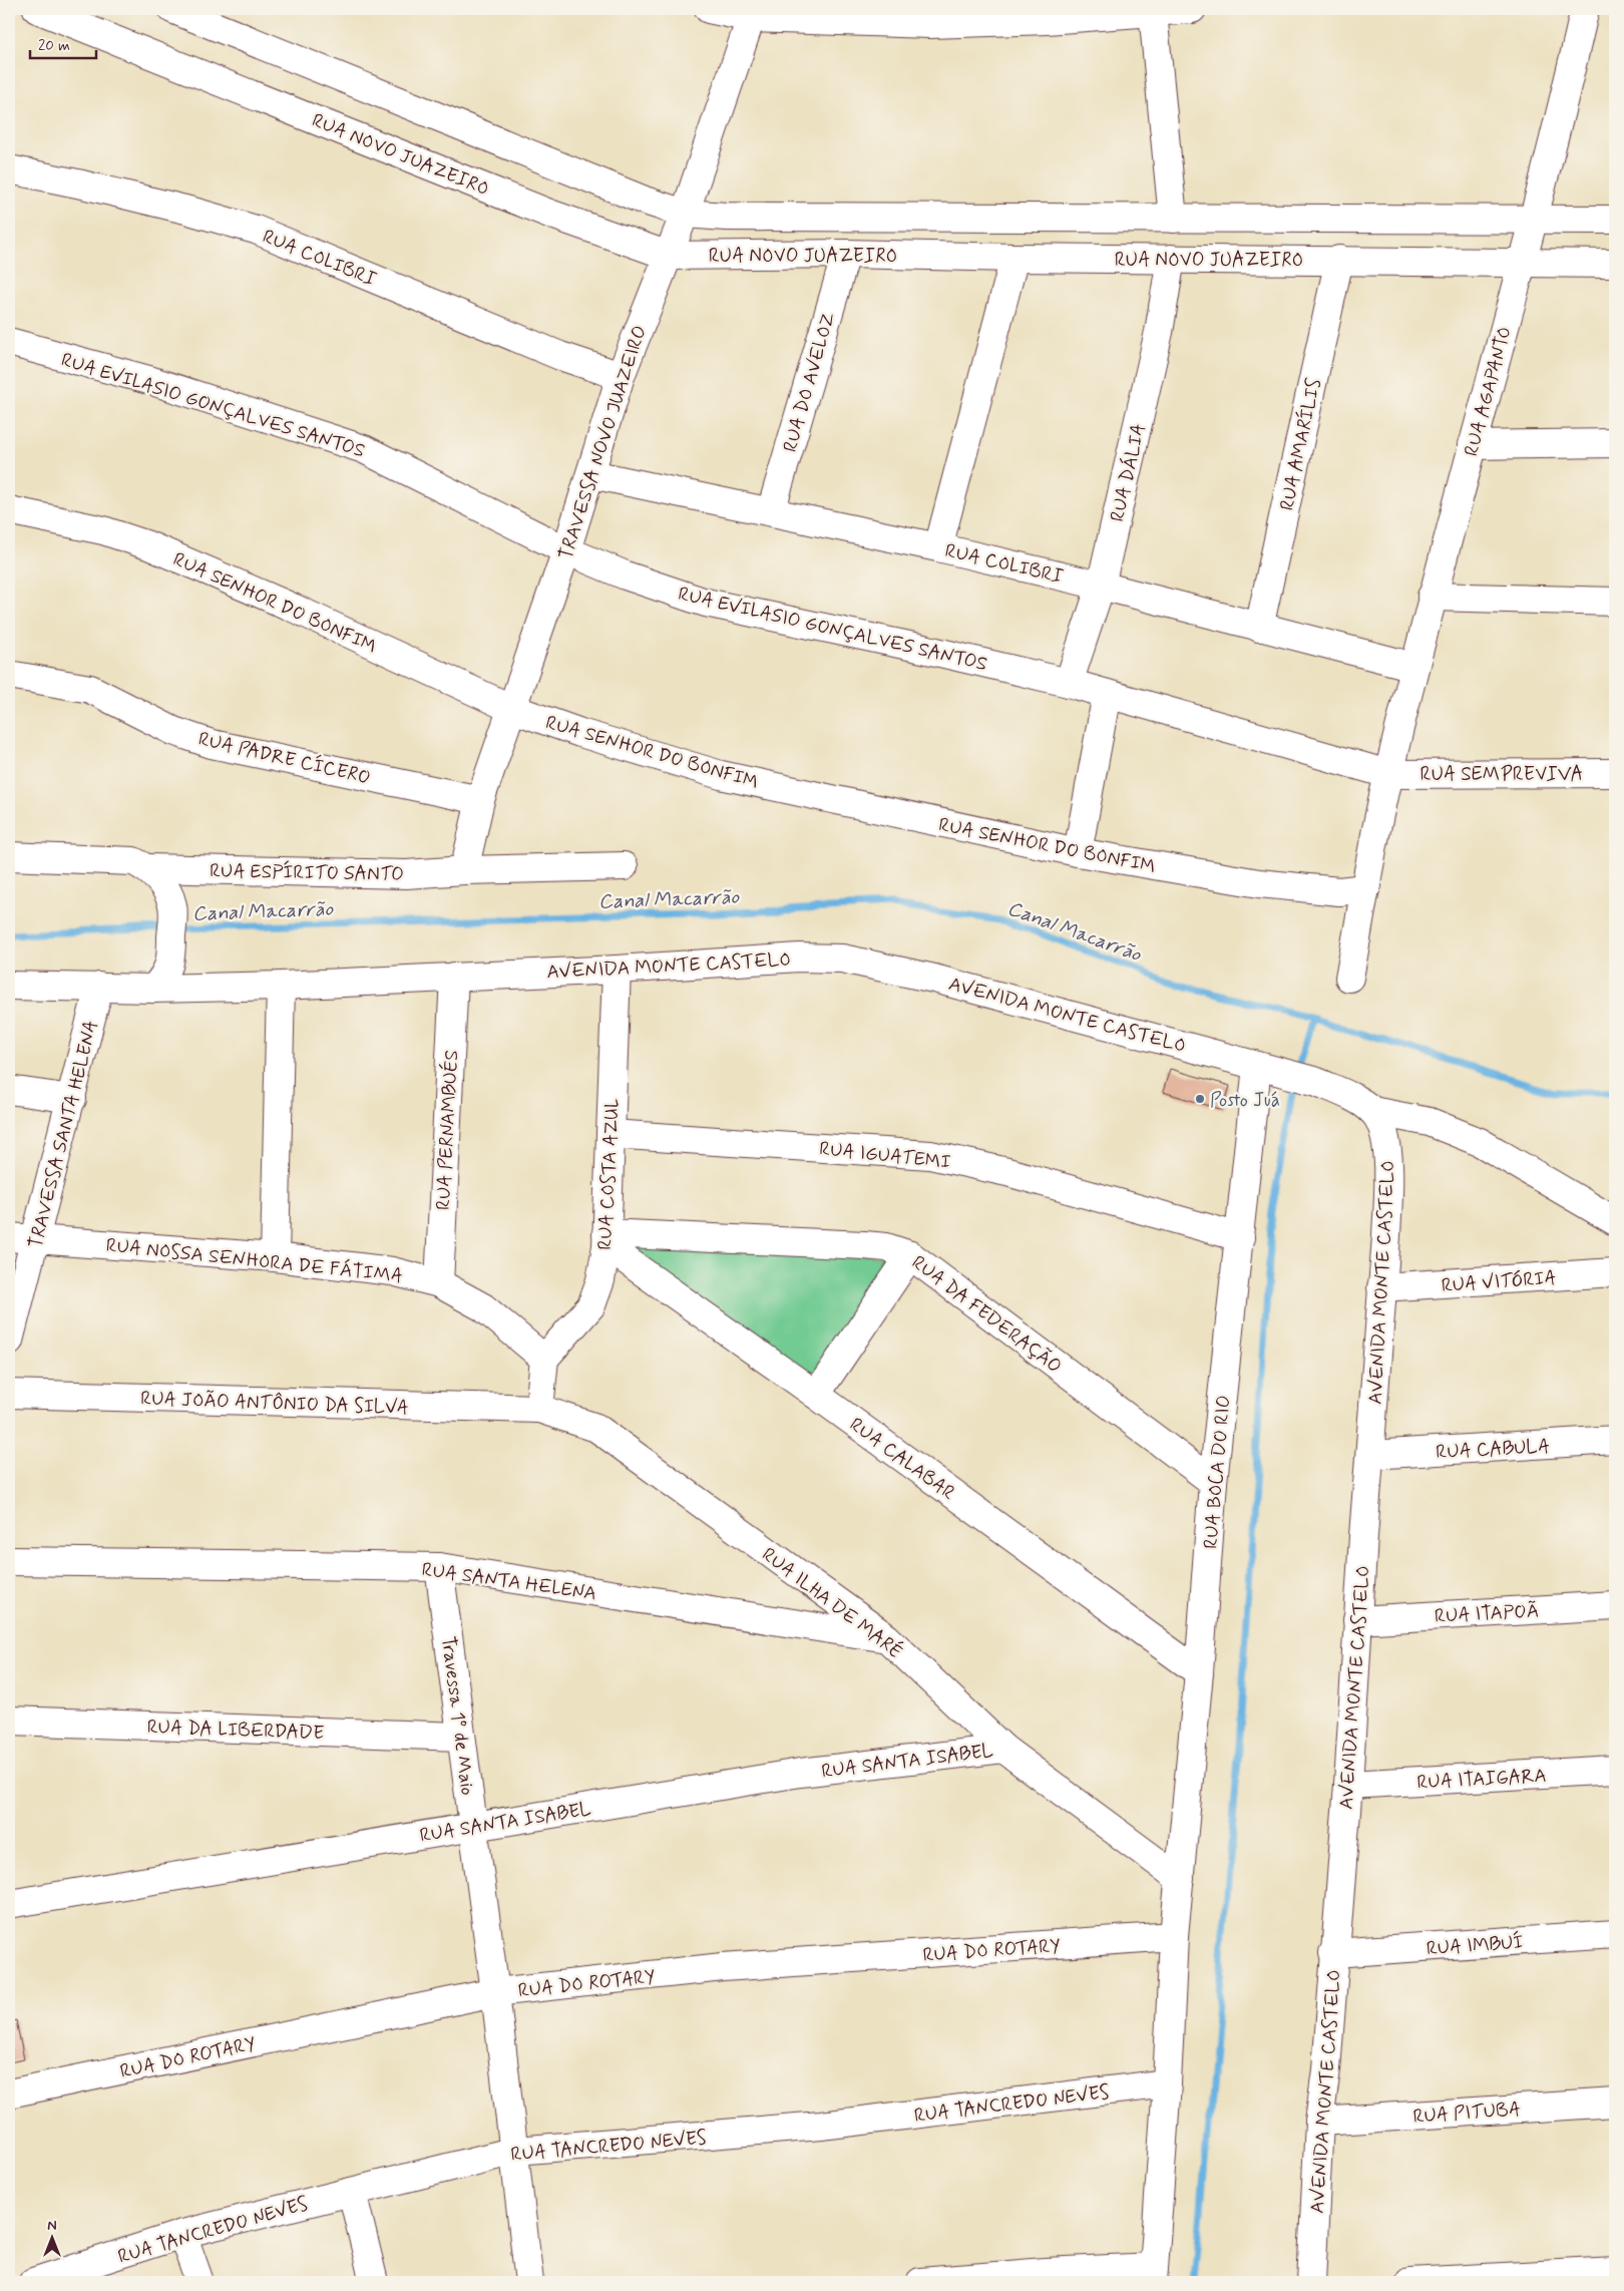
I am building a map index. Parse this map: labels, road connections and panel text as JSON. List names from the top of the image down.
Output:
{
  "streets": {
    "street": [
      "RUA NOVO JUAZEIRO",
      "RUA COLIBRI",
      "RUA DO AVELOZ",
      "RUA AGAPANTO",
      "RUA EVILASIO GONÇALVES SANTOS",
      "TRAVESSA NOVO JUAZEIRO",
      "RUA AMARÍLIS",
      "RUA DÁLIA",
      "RUA SENHOR DO BONFIM",
      "RUA PADRE CÍCERO",
      "RUA SEMPREVIVA",
      "RUA ESPÍRITO SANTO",
      "AVENIDA MONTE CASTELO",
      "RUA PERNAMBUÉS",
      "TRAVESSA SANTA HELENA",
      "RUA IGUATEMI",
      "RUA COSTA AZUL",
      "RUA NOSSA SENHORA DE FÁTIMA",
      "RUA VITÓRIA",
      "RUA DA FEDERAÇÃO",
      "RUA JOÃO ANTÔNIO DA SILVA",
      "RUA CABULA",
      "RUA CALABAR",
      "RUA BOCA DO RIO",
      "RUA SANTA HELENA",
      "RUA ILHA DE MARÉ",
      "RUA ITAPOÃ",
      "Travessa 1º de Maio",
      "RUA DA LIBERDADE",
      "RUA SANTA ISABEL",
      "RUA ITAIGARA",
      "RUA IMBUÍ",
      "RUA DO ROTARY",
      "RUA TANCREDO NEVES",
      "RUA PITUBA"
    ]
  },
  "crossings": [
    ["RUA NOVO JUAZEIRO", "RUA DO AVELOZ"],
    ["RUA NOVO JUAZEIRO", "RUA AGAPANTO"],
    ["RUA NOVO JUAZEIRO", "TRAVESSA NOVO JUAZEIRO"],
    ["RUA NOVO JUAZEIRO", "RUA AMARÍLIS"],
    ["RUA NOVO JUAZEIRO", "RUA DÁLIA"],
    ["RUA COLIBRI", "RUA DO AVELOZ"],
    ["RUA COLIBRI", "RUA AGAPANTO"],
    ["RUA COLIBRI", "TRAVESSA NOVO JUAZEIRO"],
    ["RUA COLIBRI", "RUA AMARÍLIS"],
    ["RUA COLIBRI", "RUA DÁLIA"],
    ["RUA AGAPANTO", "RUA EVILASIO GONÇALVES SANTOS"],
    ["RUA AGAPANTO", "RUA SENHOR DO BONFIM"],
    ["RUA AGAPANTO", "RUA SEMPREVIVA"],
    ["RUA EVILASIO GONÇALVES SANTOS", "TRAVESSA NOVO JUAZEIRO"],
    ["RUA EVILASIO GONÇALVES SANTOS", "RUA DÁLIA"],
    ["RUA EVILASIO GONÇALVES SANTOS", "RUA SEMPREVIVA"],
    ["TRAVESSA NOVO JUAZEIRO", "RUA SENHOR DO BONFIM"],
    ["TRAVESSA NOVO JUAZEIRO", "RUA PADRE CÍCERO"],
    ["TRAVESSA NOVO JUAZEIRO", "RUA ESPÍRITO SANTO"],
    ["AVENIDA MONTE CASTELO", "RUA PERNAMBUÉS"],
    ["AVENIDA MONTE CASTELO", "TRAVESSA SANTA HELENA"],
    ["AVENIDA MONTE CASTELO", "RUA COSTA AZUL"],
    ["AVENIDA MONTE CASTELO", "RUA VITÓRIA"],
    ["AVENIDA MONTE CASTELO", "RUA CABULA"],
    ["AVENIDA MONTE CASTELO", "RUA BOCA DO RIO"],
    ["AVENIDA MONTE CASTELO", "RUA ITAPOÃ"],
    ["AVENIDA MONTE CASTELO", "RUA ITAIGARA"],
    ["AVENIDA MONTE CASTELO", "RUA IMBUÍ"],
    ["AVENIDA MONTE CASTELO", "RUA PITUBA"],
    ["RUA PERNAMBUÉS", "RUA NOSSA SENHORA DE FÁTIMA"],
    ["TRAVESSA SANTA HELENA", "RUA NOSSA SENHORA DE FÁTIMA"],
    ["RUA IGUATEMI", "RUA COSTA AZUL"],
    ["RUA IGUATEMI", "RUA BOCA DO RIO"],
    ["RUA COSTA AZUL", "RUA NOSSA SENHORA DE FÁTIMA"],
    ["RUA COSTA AZUL", "RUA DA FEDERAÇÃO"],
    ["RUA COSTA AZUL", "RUA CALABAR"],
    ["RUA DA FEDERAÇÃO", "RUA CALABAR"],
    ["RUA DA FEDERAÇÃO", "RUA BOCA DO RIO"],
    ["RUA JOÃO ANTÔNIO DA SILVA", "RUA ILHA DE MARÉ"],
    ["RUA CALABAR", "RUA BOCA DO RIO"],
    ["RUA BOCA DO RIO", "RUA ILHA DE MARÉ"],
    ["RUA BOCA DO RIO", "RUA DO ROTARY"],
    ["RUA BOCA DO RIO", "RUA TANCREDO NEVES"],
    ["RUA SANTA HELENA", "RUA ILHA DE MARÉ"],
    ["RUA SANTA HELENA", "Travessa 1º de Maio"],
    ["RUA ILHA DE MARÉ", "RUA SANTA ISABEL"],
    ["Travessa 1º de Maio", "RUA DA LIBERDADE"],
    ["Travessa 1º de Maio", "RUA SANTA ISABEL"],
    ["Travessa 1º de Maio", "RUA DO ROTARY"],
    ["Travessa 1º de Maio", "RUA TANCREDO NEVES"]
  ],
  "water": ["Canal Macarrão"],
  "places": ["Posto Juá"],
  "scale_bar": "20 m",
  "north": "top"
}
